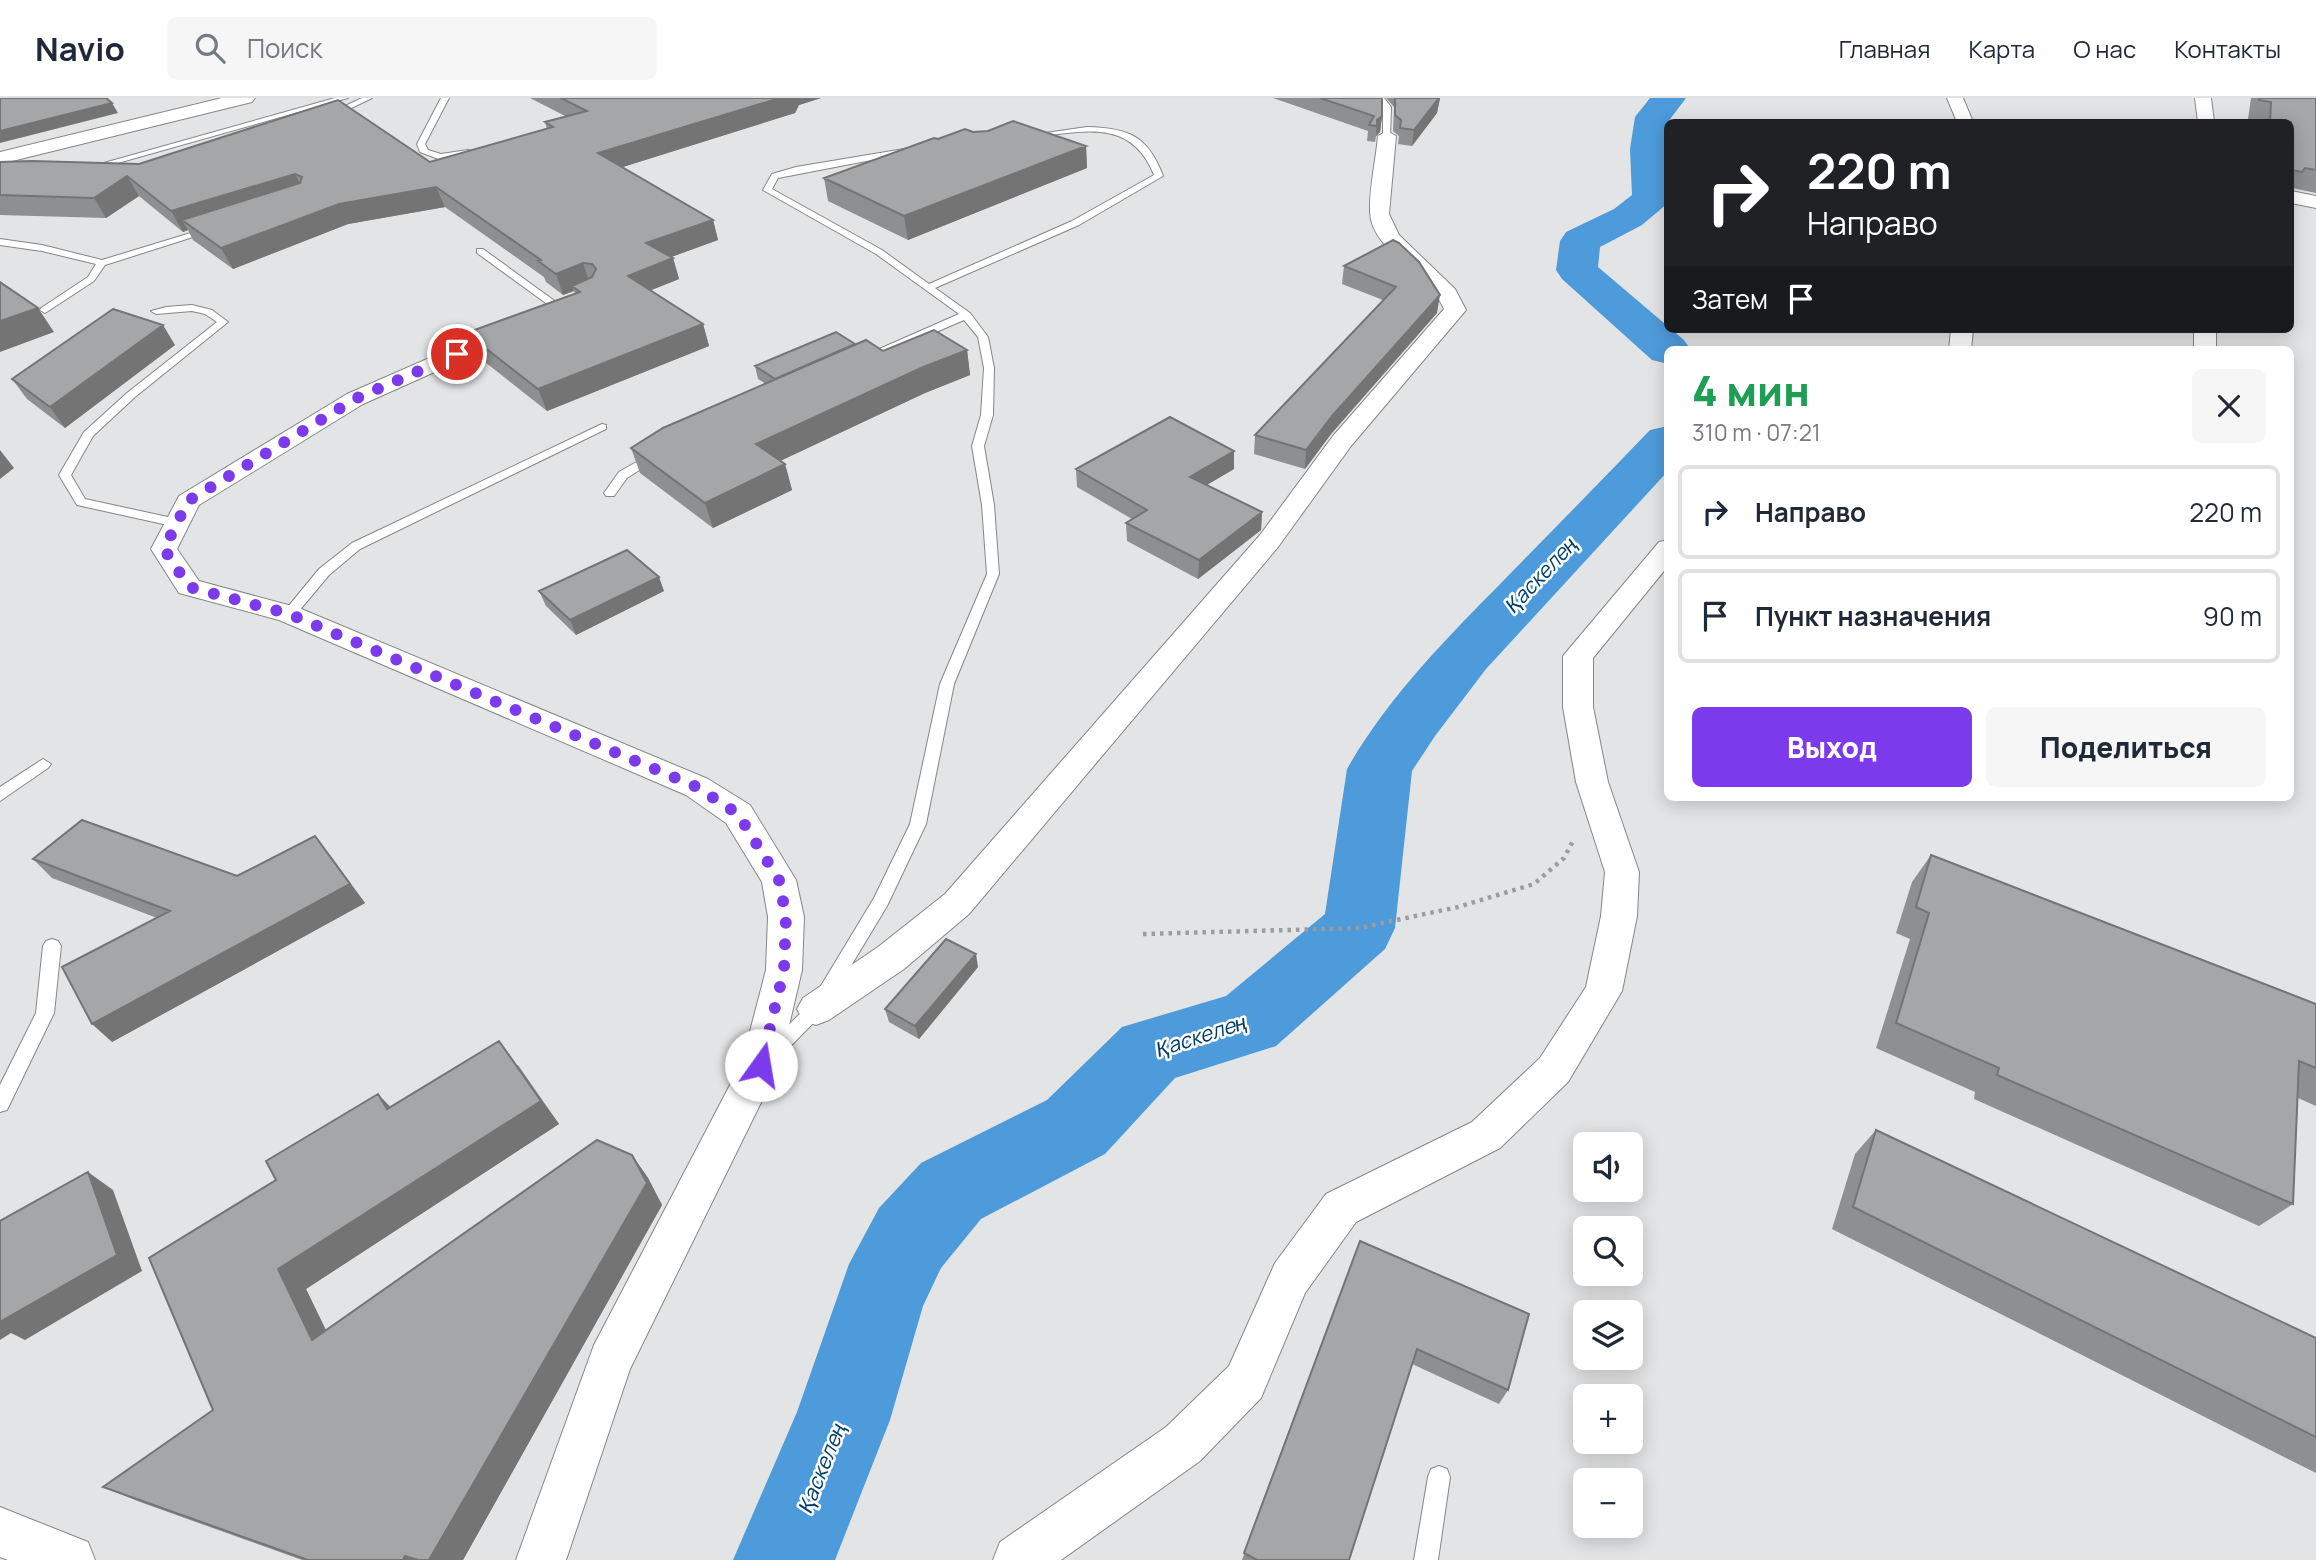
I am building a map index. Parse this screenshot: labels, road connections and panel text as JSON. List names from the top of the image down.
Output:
{
  "water": ["Қаскелең"],
  "page": {
    "header": "Navio",
    "search": "Поиск",
    "nav": [
      "Главная",
      "Карта",
      "О нас",
      "Контакты"
    ],
    "turn": ["220 m", "Направо"],
    "then": "Затем",
    "heading": ["4 мин", "310 m · 07:21"],
    "list": [
      {
        "name": "Направо",
        "value": "220 m"
      },
      {
        "name": "Пункт назначения",
        "value": "90 m"
      }
    ],
    "buttons": ["Выход", "Поделиться"],
    "map_buttons": ["+", "−"]
  }
}
